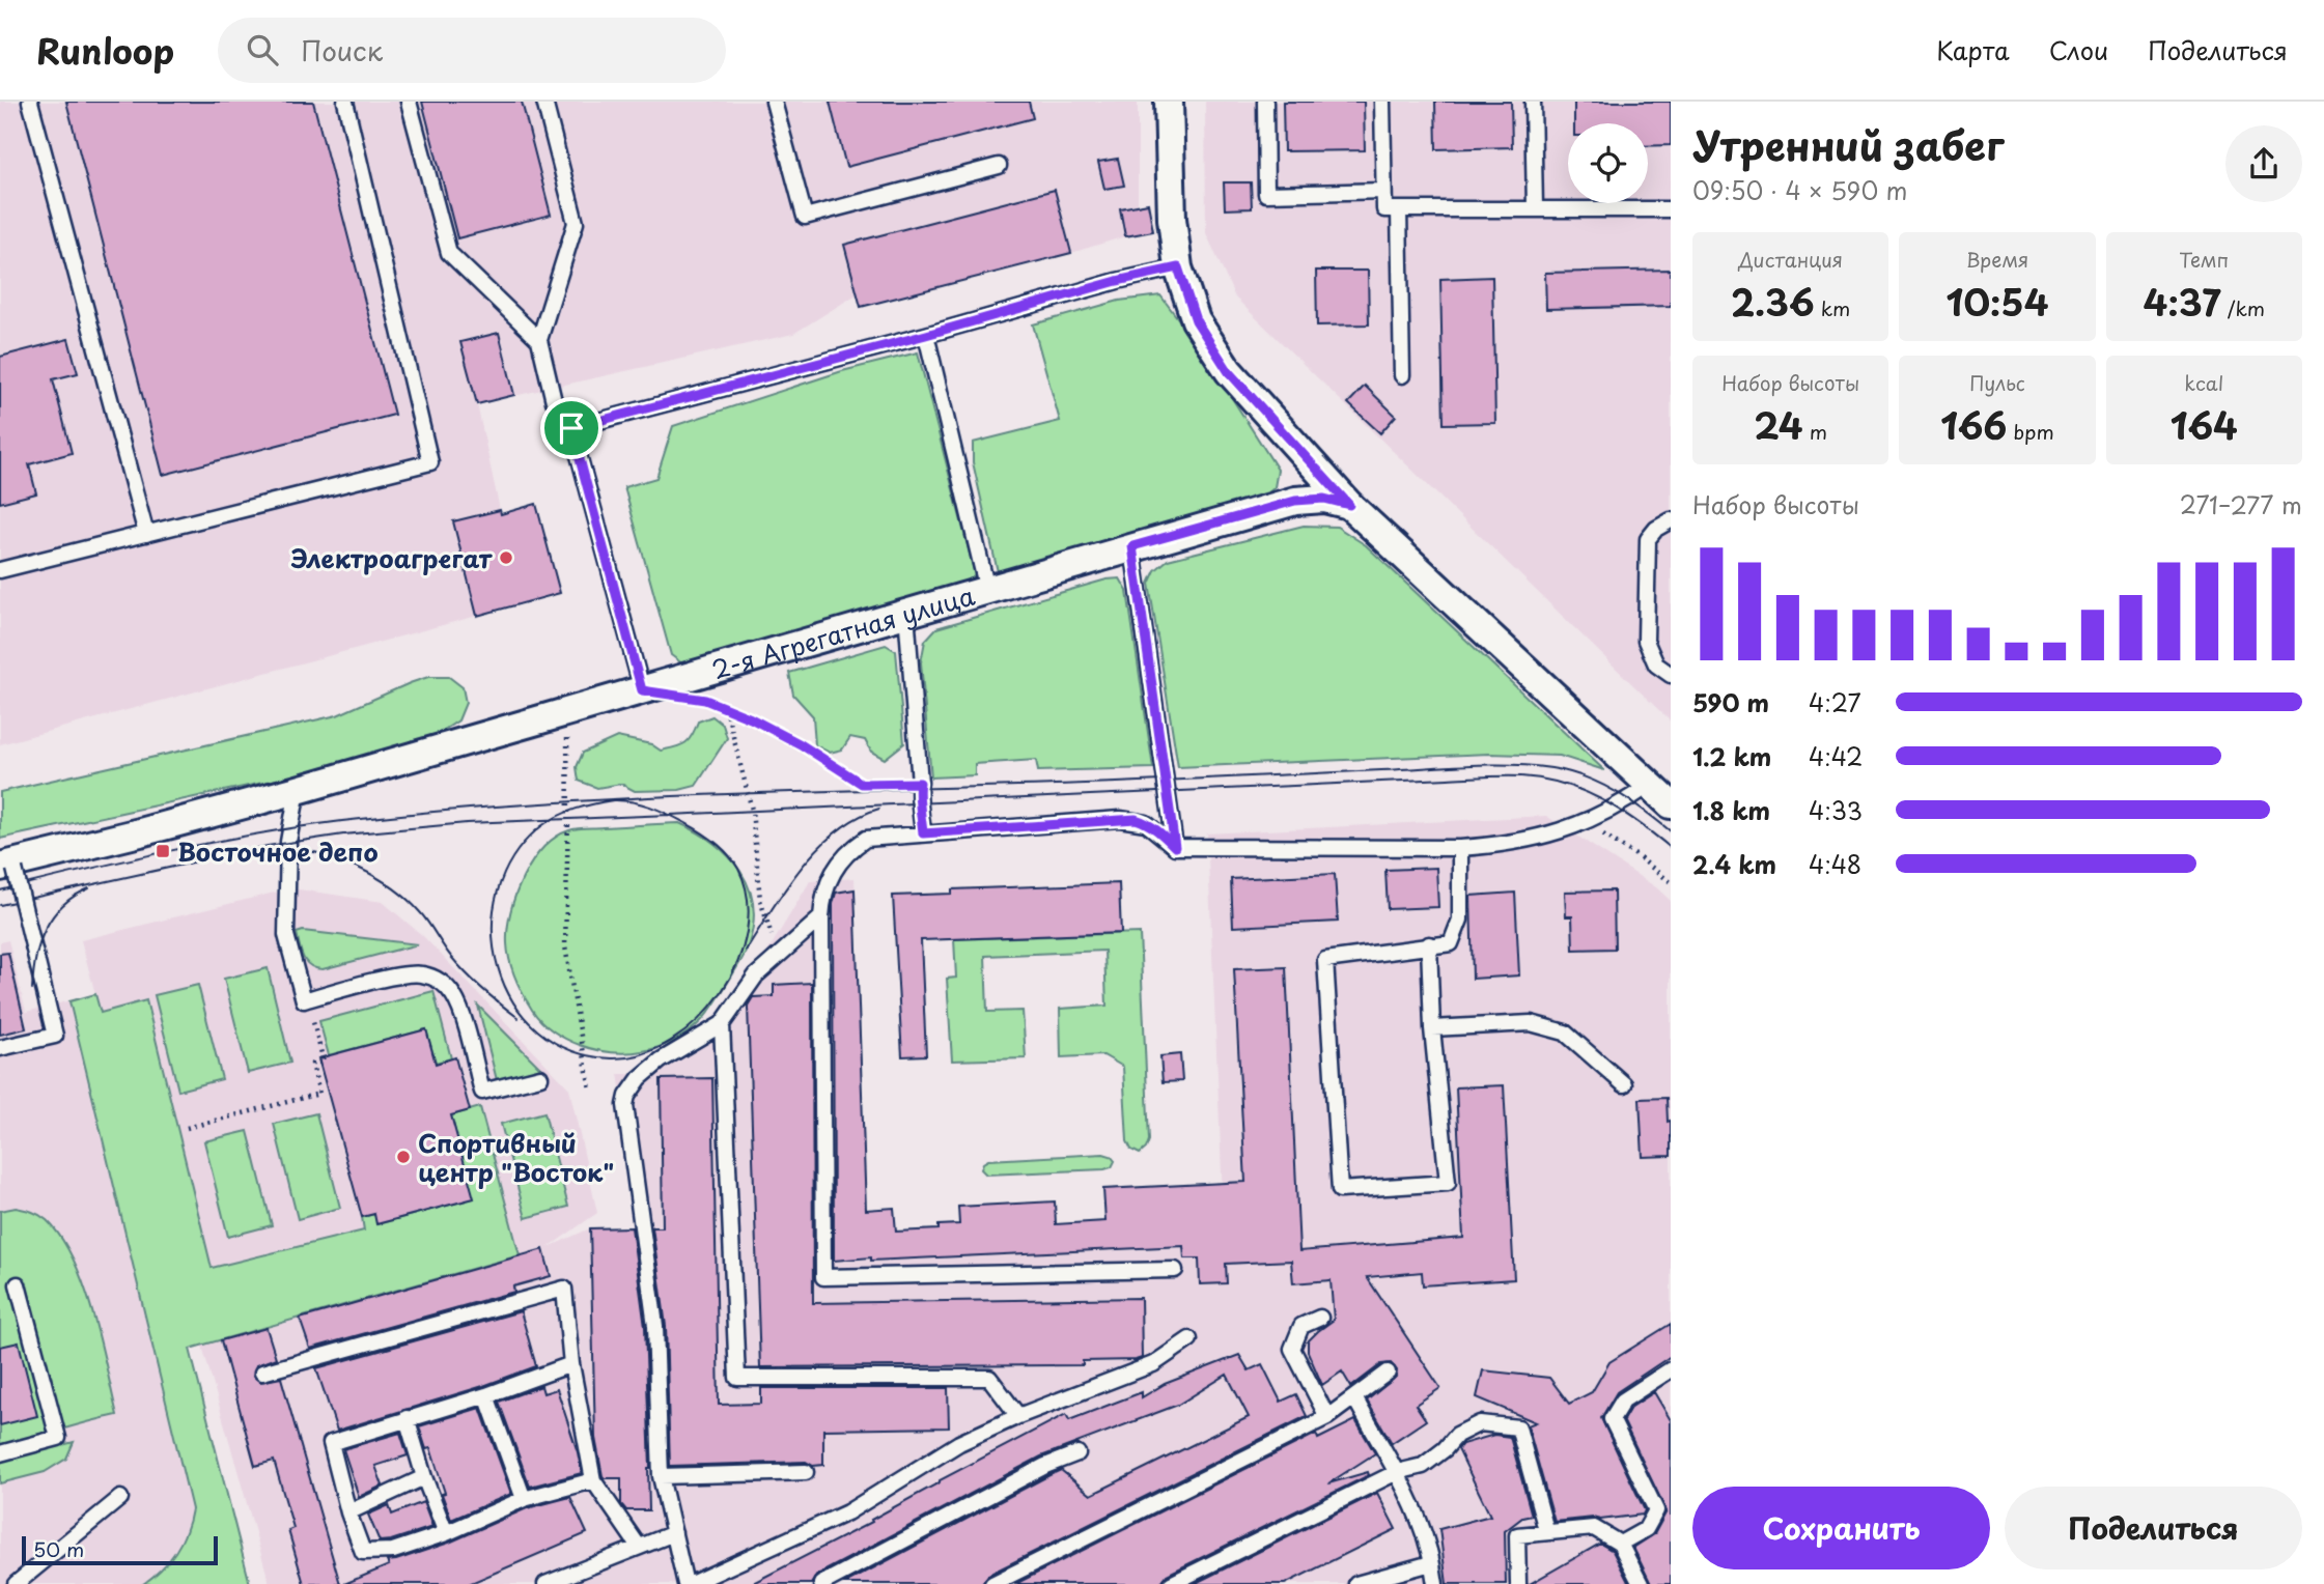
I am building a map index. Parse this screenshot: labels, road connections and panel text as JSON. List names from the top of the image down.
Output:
{
  "streets": {
    "street": ["2-я Агрегатная улица"]
  },
  "places": {
    "other": ["Электроагрегат", "Спортивный центр \"Восток\""],
    "transit": ["Восточное депо"]
  },
  "scale_bar": "50 m",
  "page": {
    "header": "Runloop",
    "search": "Поиск",
    "nav": ["Карта", "Слои", "Поделиться"],
    "heading": ["Утренний забег", "09:50 · 4 × 590 m"],
    "stats": [
      ["Дистанция", "2.36 km"],
      ["Время", "10:54"],
      ["Темп", "4:37 /km"],
      ["Набор высоты", "24 m"],
      ["Пульс", "166 bpm"],
      ["kcal", "164"]
    ],
    "chart": ["Набор высоты", "271–277 m"],
    "list": [
      {
        "name": "590 m",
        "note": "4:27"
      },
      {
        "name": "1.2 km",
        "note": "4:42"
      },
      {
        "name": "1.8 km",
        "note": "4:33"
      },
      {
        "name": "2.4 km",
        "note": "4:48"
      }
    ],
    "buttons": ["Сохранить", "Поделиться"],
    "scale": "50 m"
  }
}
